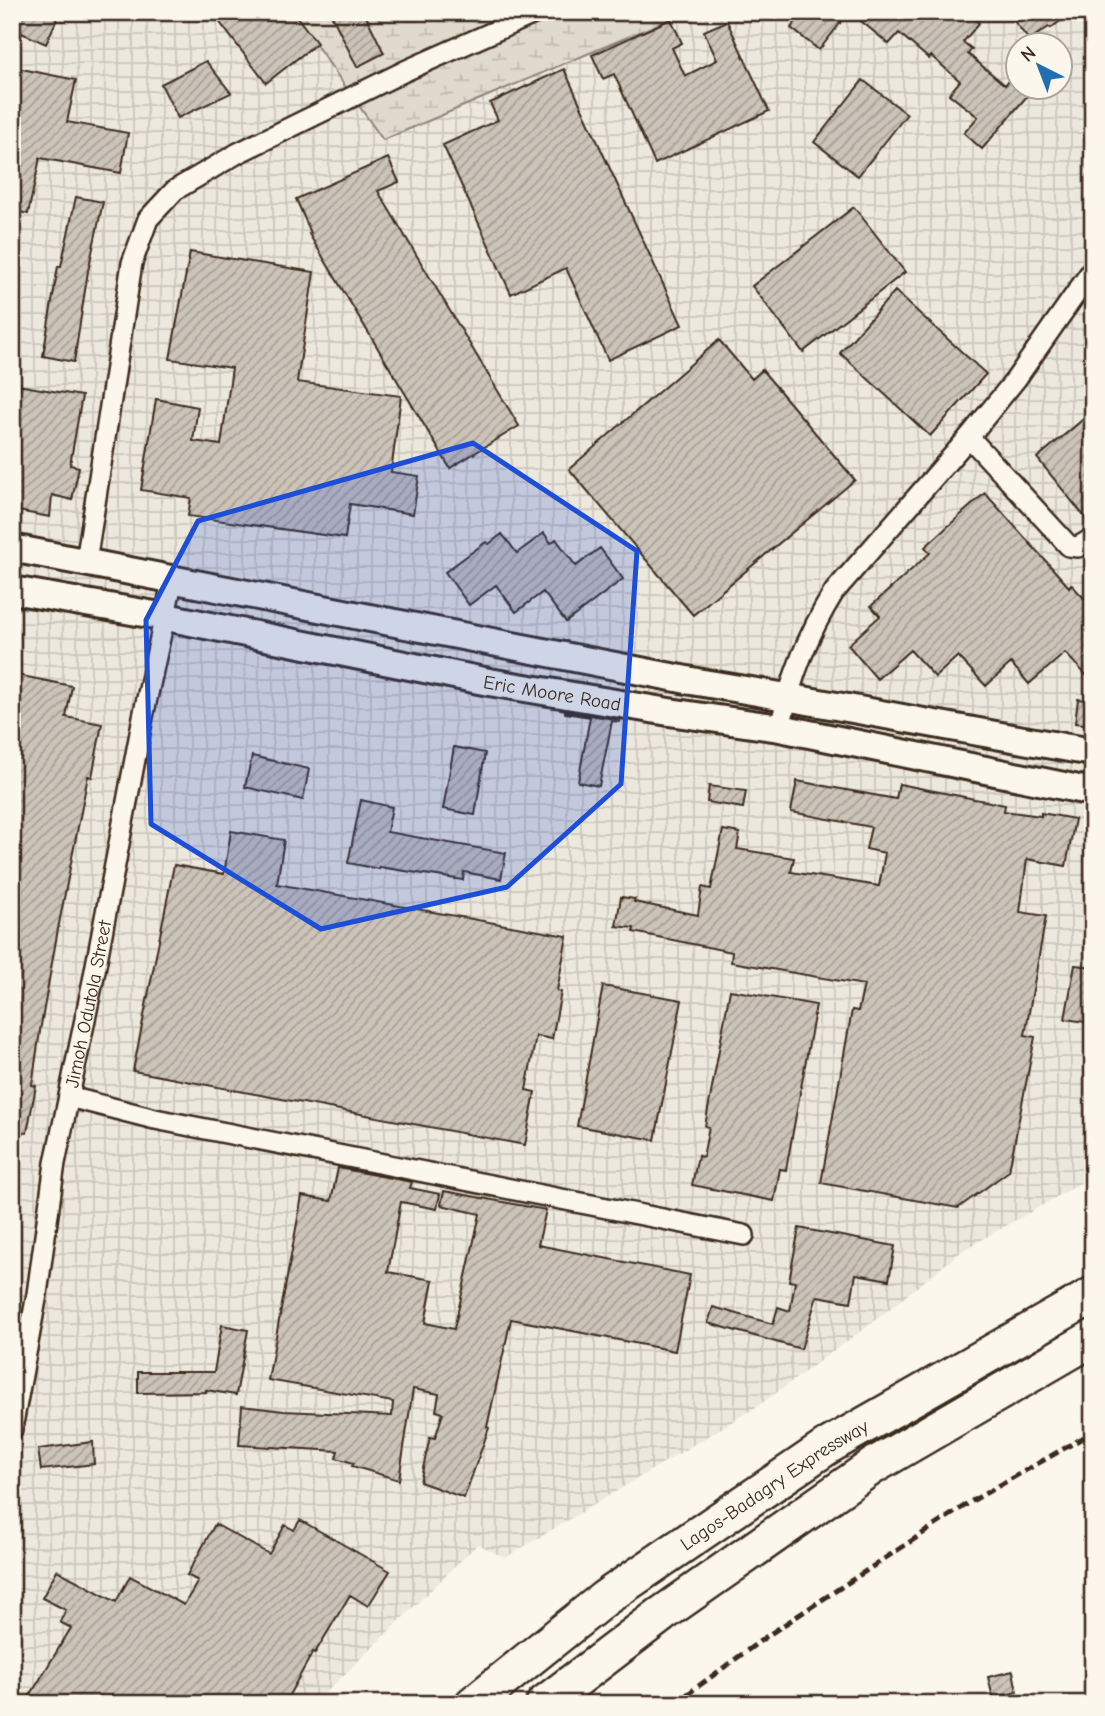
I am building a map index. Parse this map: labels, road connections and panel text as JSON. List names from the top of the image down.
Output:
{
  "streets": {
    "highway": ["Lagos-Badagry Expressway"],
    "street": ["Eric Moore Road", "Jimoh Odutola Street"]
  },
  "crossings": [
    ["Eric Moore Road", "Jimoh Odutola Street"]
  ],
  "north": "top left"
}
